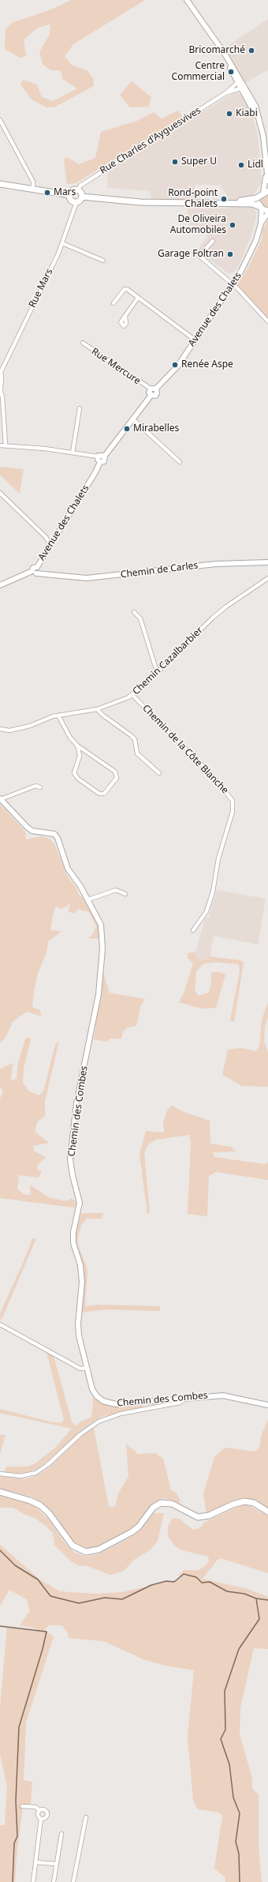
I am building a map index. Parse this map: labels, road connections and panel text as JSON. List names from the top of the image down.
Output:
{
  "streets": {
    "street": [
      "Rue Charles d'Ayguesvives",
      "Rue Mars",
      "Avenue des Chalets",
      "Rue Mercure",
      "Chemin de Carles",
      "Chemin Cazalbarbier",
      "Chemin de la Côte Blanche",
      "Chemin des Combes"
    ]
  },
  "crossings": [
    ["Rue Charles d'Ayguesvives", "Rue Mars"],
    ["Avenue des Chalets", "Chemin de Carles"],
    ["Chemin Cazalbarbier", "Chemin de la Côte Blanche"]
  ],
  "places": [
    "Bricomarché",
    "Centre Commercial",
    "Kiabi",
    "Super U",
    "Lidl",
    "Mars",
    "Rond-point Chalets",
    "De Oliveira Automobiles",
    "Garage Foltran",
    "Renée Aspe",
    "Mirabelles"
  ]
}
